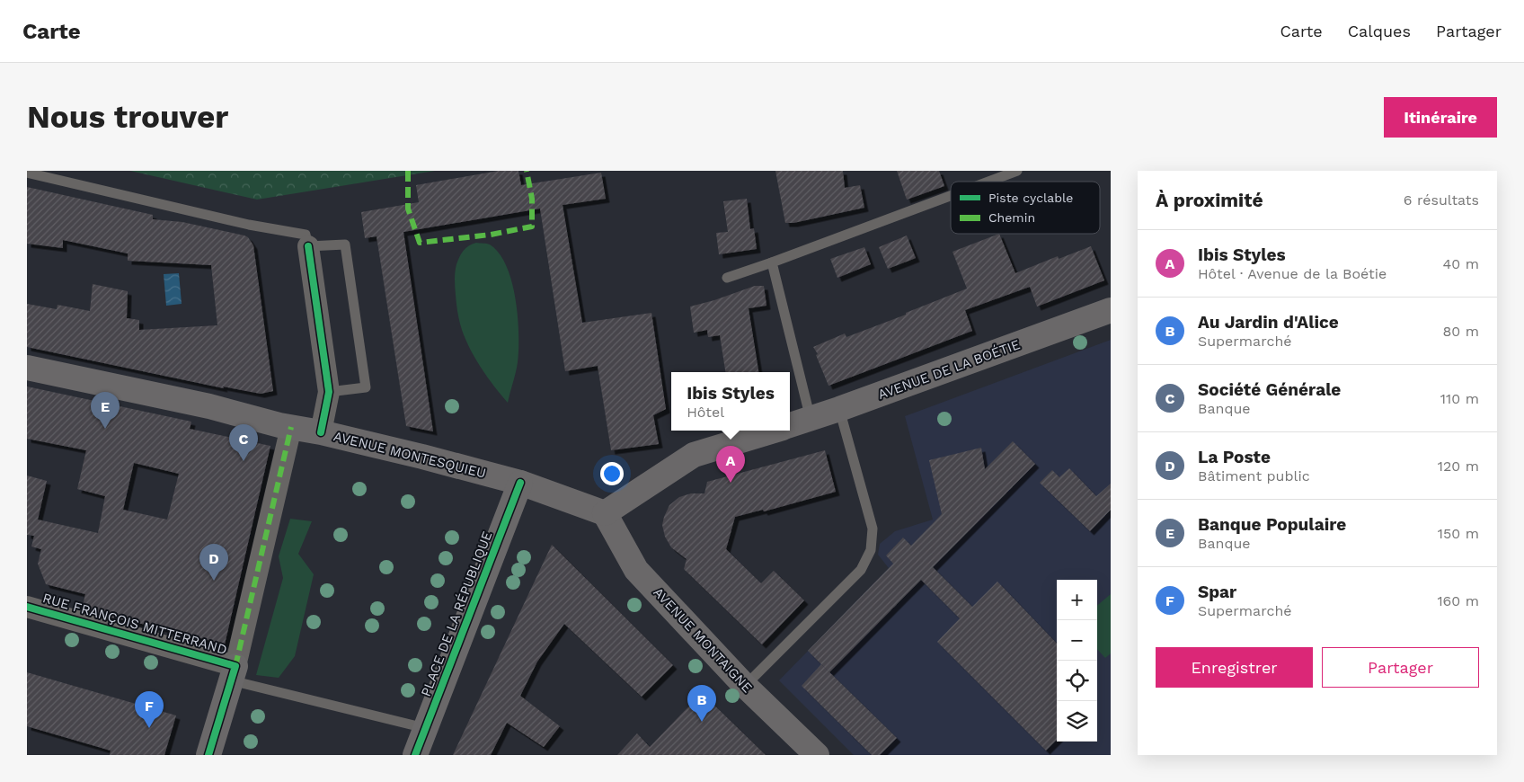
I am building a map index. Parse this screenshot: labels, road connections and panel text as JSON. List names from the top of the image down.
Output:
{
  "streets": {
    "main road": [
      "AVENUE DE LA BOÉTIE",
      "AVENUE MONTESQUIEU",
      "PLACE DE LA RÉPUBLIQUE",
      "AVENUE MONTAIGNE"
    ],
    "street": ["RUE FRANÇOIS MITTERRAND"]
  },
  "crossings": [
    ["AVENUE MONTESQUIEU", "PLACE DE LA RÉPUBLIQUE"],
    ["AVENUE MONTESQUIEU", "AVENUE MONTAIGNE"]
  ],
  "legend": ["Piste cyclable", "Chemin"],
  "page": {
    "header": "Carte",
    "nav": ["Carte", "Calques", "Partager"],
    "buttons": [
      "Itinéraire",
      ["Enregistrer", "Partager"]
    ],
    "title": "Nous trouver",
    "heading": ["À proximité", "6 résultats"],
    "list": [
      {
        "mark": "A",
        "name": "Ibis Styles",
        "note": "Hôtel · Avenue de la Boétie",
        "value": "40 m"
      },
      {
        "mark": "B",
        "name": "Au Jardin d'Alice",
        "note": "Supermarché",
        "value": "80 m"
      },
      {
        "mark": "C",
        "name": "Société Générale",
        "note": "Banque",
        "value": "110 m"
      },
      {
        "mark": "D",
        "name": "La Poste",
        "note": "Bâtiment public",
        "value": "120 m"
      },
      {
        "mark": "E",
        "name": "Banque Populaire",
        "note": "Banque",
        "value": "150 m"
      },
      {
        "mark": "F",
        "name": "Spar",
        "note": "Supermarché",
        "value": "160 m"
      }
    ],
    "popup": ["Ibis Styles", "Hôtel"],
    "pins": [
      "E",
      "C",
      "A",
      "D",
      "B",
      "F"
    ],
    "map_buttons": ["+", "−"]
  }
}
